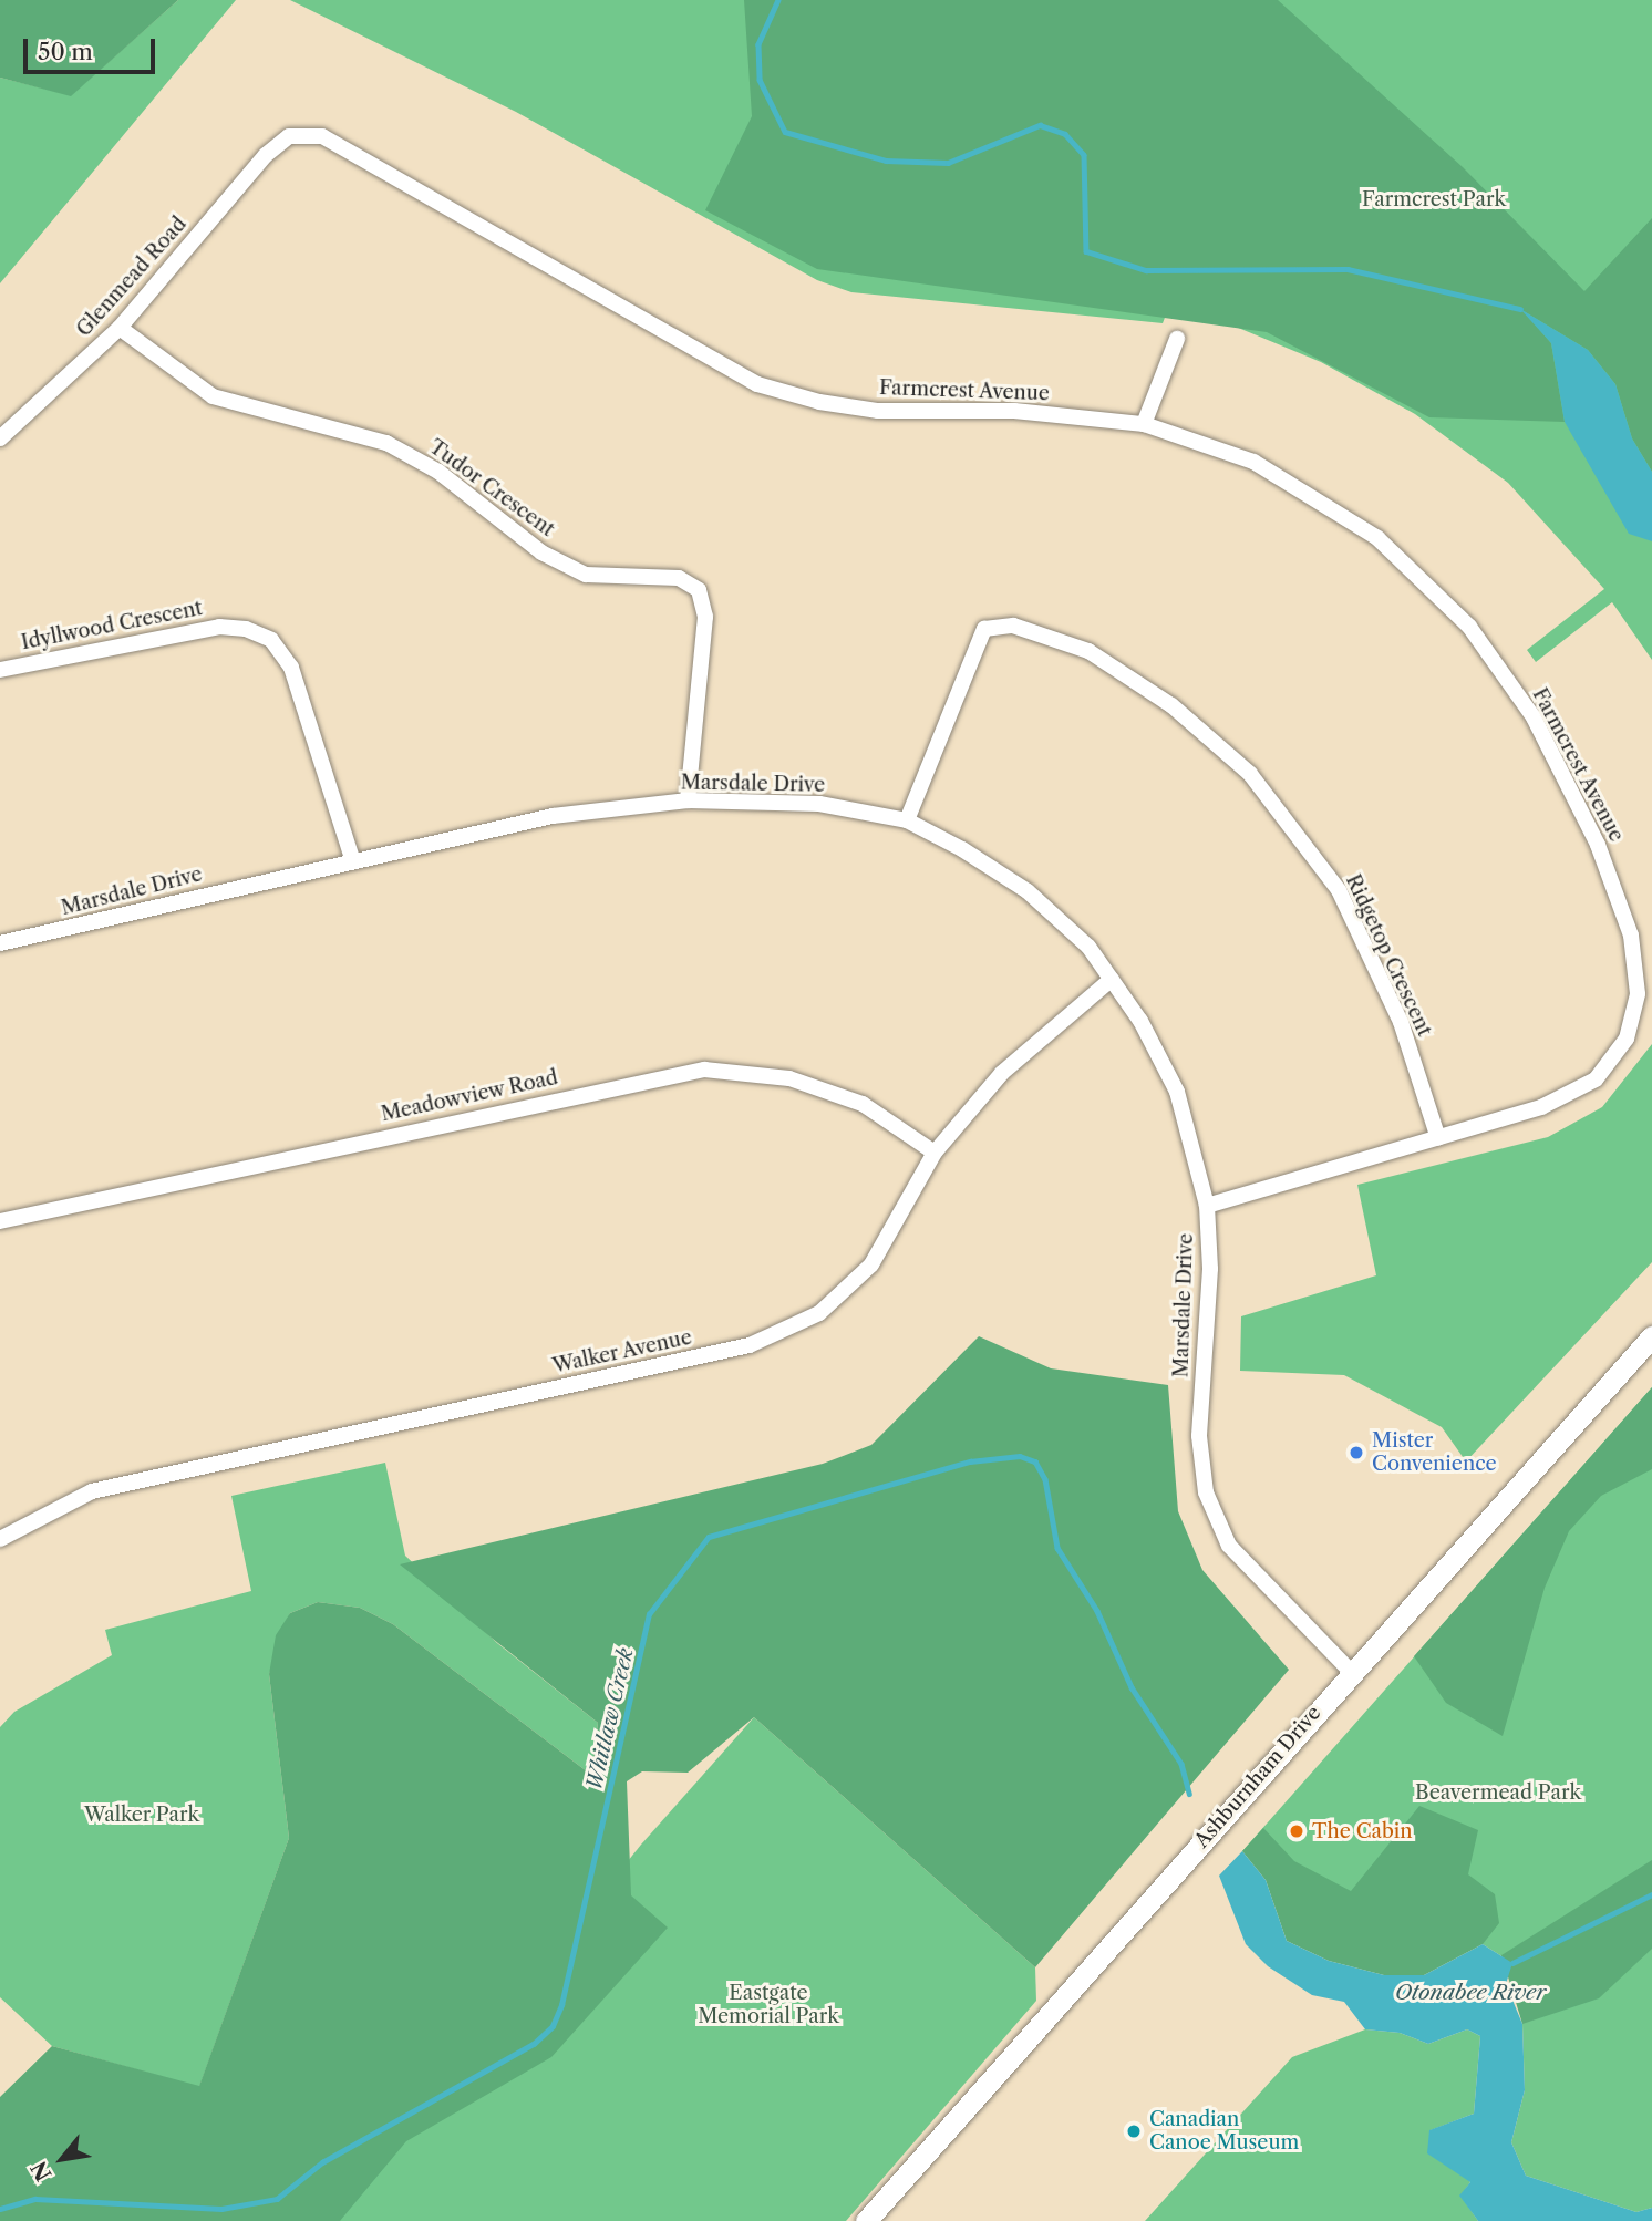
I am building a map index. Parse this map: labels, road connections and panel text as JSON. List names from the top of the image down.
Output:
{
  "streets": {
    "main road": ["Ashburnham Drive"],
    "street": [
      "Glenmead Road",
      "Farmcrest Avenue",
      "Tudor Crescent",
      "Idyllwood Crescent",
      "Marsdale Drive",
      "Ridgetop Crescent",
      "Meadowview Road",
      "Walker Avenue"
    ]
  },
  "crossings": [
    ["Glenmead Road", "Farmcrest Avenue"],
    ["Glenmead Road", "Tudor Crescent"],
    ["Farmcrest Avenue", "Marsdale Drive"],
    ["Farmcrest Avenue", "Ridgetop Crescent"],
    ["Tudor Crescent", "Marsdale Drive"],
    ["Idyllwood Crescent", "Marsdale Drive"],
    ["Marsdale Drive", "Ridgetop Crescent"],
    ["Marsdale Drive", "Walker Avenue"],
    ["Marsdale Drive", "Ashburnham Drive"],
    ["Meadowview Road", "Walker Avenue"]
  ],
  "water": ["Whitlaw Creek", "Otonabee River"],
  "parks": [
    "Farmcrest Park",
    "Beavermead Park",
    "Walker Park",
    "Eastgate Memorial Park"
  ],
  "places": ["Mister Convenience", "The Cabin", "Canadian Canoe Museum"],
  "scale_bar": "50 m",
  "north": "bottom left"
}
